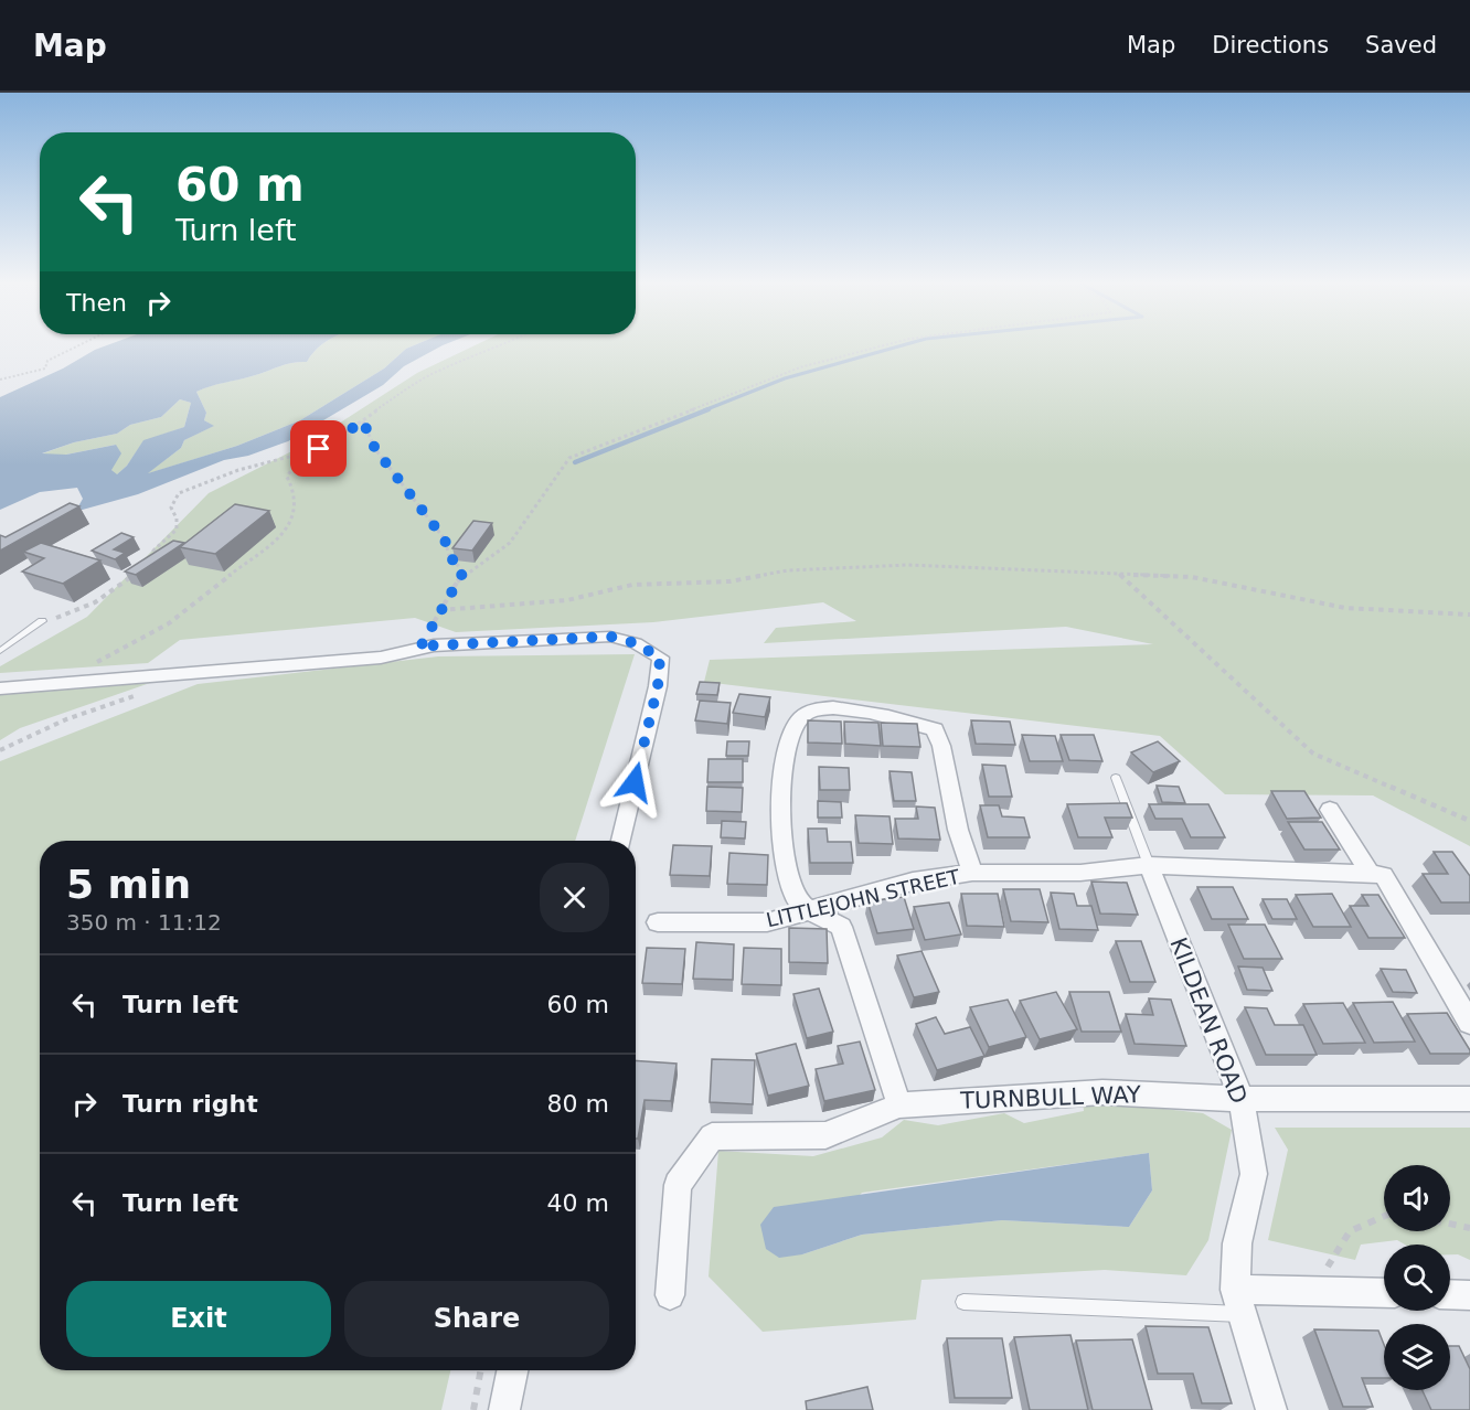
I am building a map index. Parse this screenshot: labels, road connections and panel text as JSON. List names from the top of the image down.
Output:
{
  "streets": {
    "street": ["LITTLEJOHN STREET", "KILDEAN ROAD", "TURNBULL WAY"]
  },
  "crossings": [
    ["LITTLEJOHN STREET", "KILDEAN ROAD"],
    ["KILDEAN ROAD", "TURNBULL WAY"]
  ],
  "page": {
    "header": "Map",
    "nav": ["Map", "Directions", "Saved"],
    "turn": ["60 m", "Turn left"],
    "then": "Then",
    "heading": ["5 min", "350 m · 11:12"],
    "list": [
      {
        "name": "Turn left",
        "value": "60 m"
      },
      {
        "name": "Turn right",
        "value": "80 m"
      },
      {
        "name": "Turn left",
        "value": "40 m"
      }
    ],
    "buttons": ["Exit", "Share"]
  }
}
